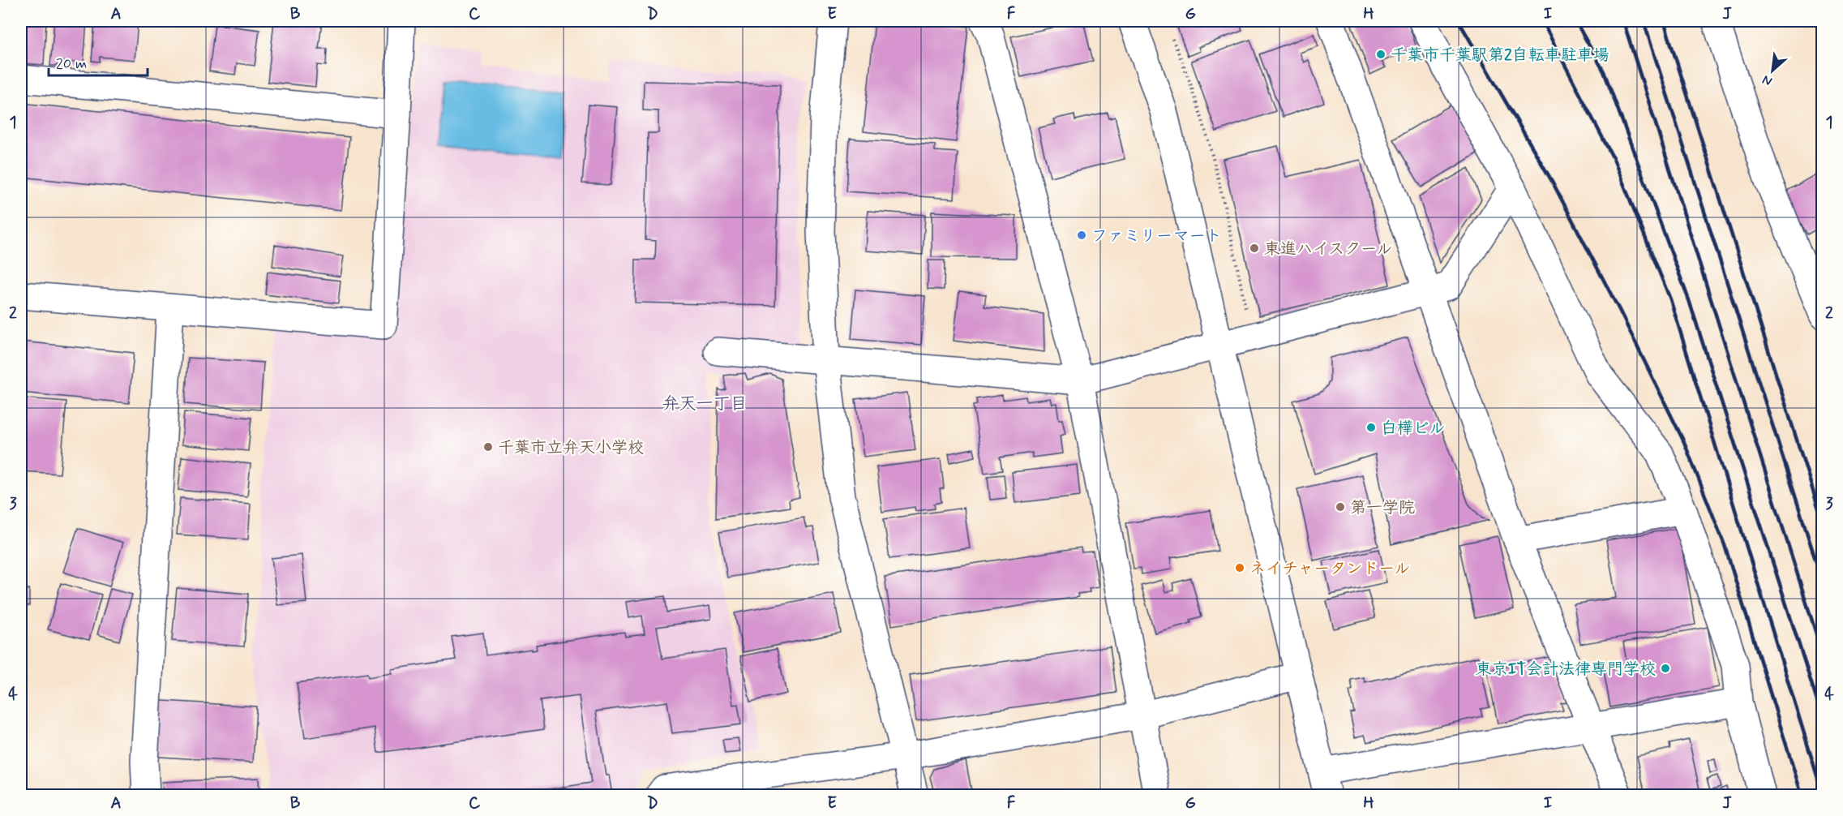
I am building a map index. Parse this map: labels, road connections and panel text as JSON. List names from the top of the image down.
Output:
{
  "districts": ["弁天一丁目"],
  "places": [
    "千葉市千葉駅第2自転車駐車場",
    "ファミリーマート",
    "東進ハイスクール",
    "白樺ビル",
    "千葉市立弁天小学校",
    "第一学院",
    "ネイチャータンドール",
    "東京IT会計法律専門学校"
  ],
  "scale_bar": "20 m",
  "north": "bottom left",
  "grid": {
    "columns": [
      "A",
      "B",
      "C",
      "D",
      "E",
      "F",
      "G",
      "H",
      "I",
      "J"
    ],
    "rows": [
      "1",
      "2",
      "3",
      "4"
    ]
  }
}
